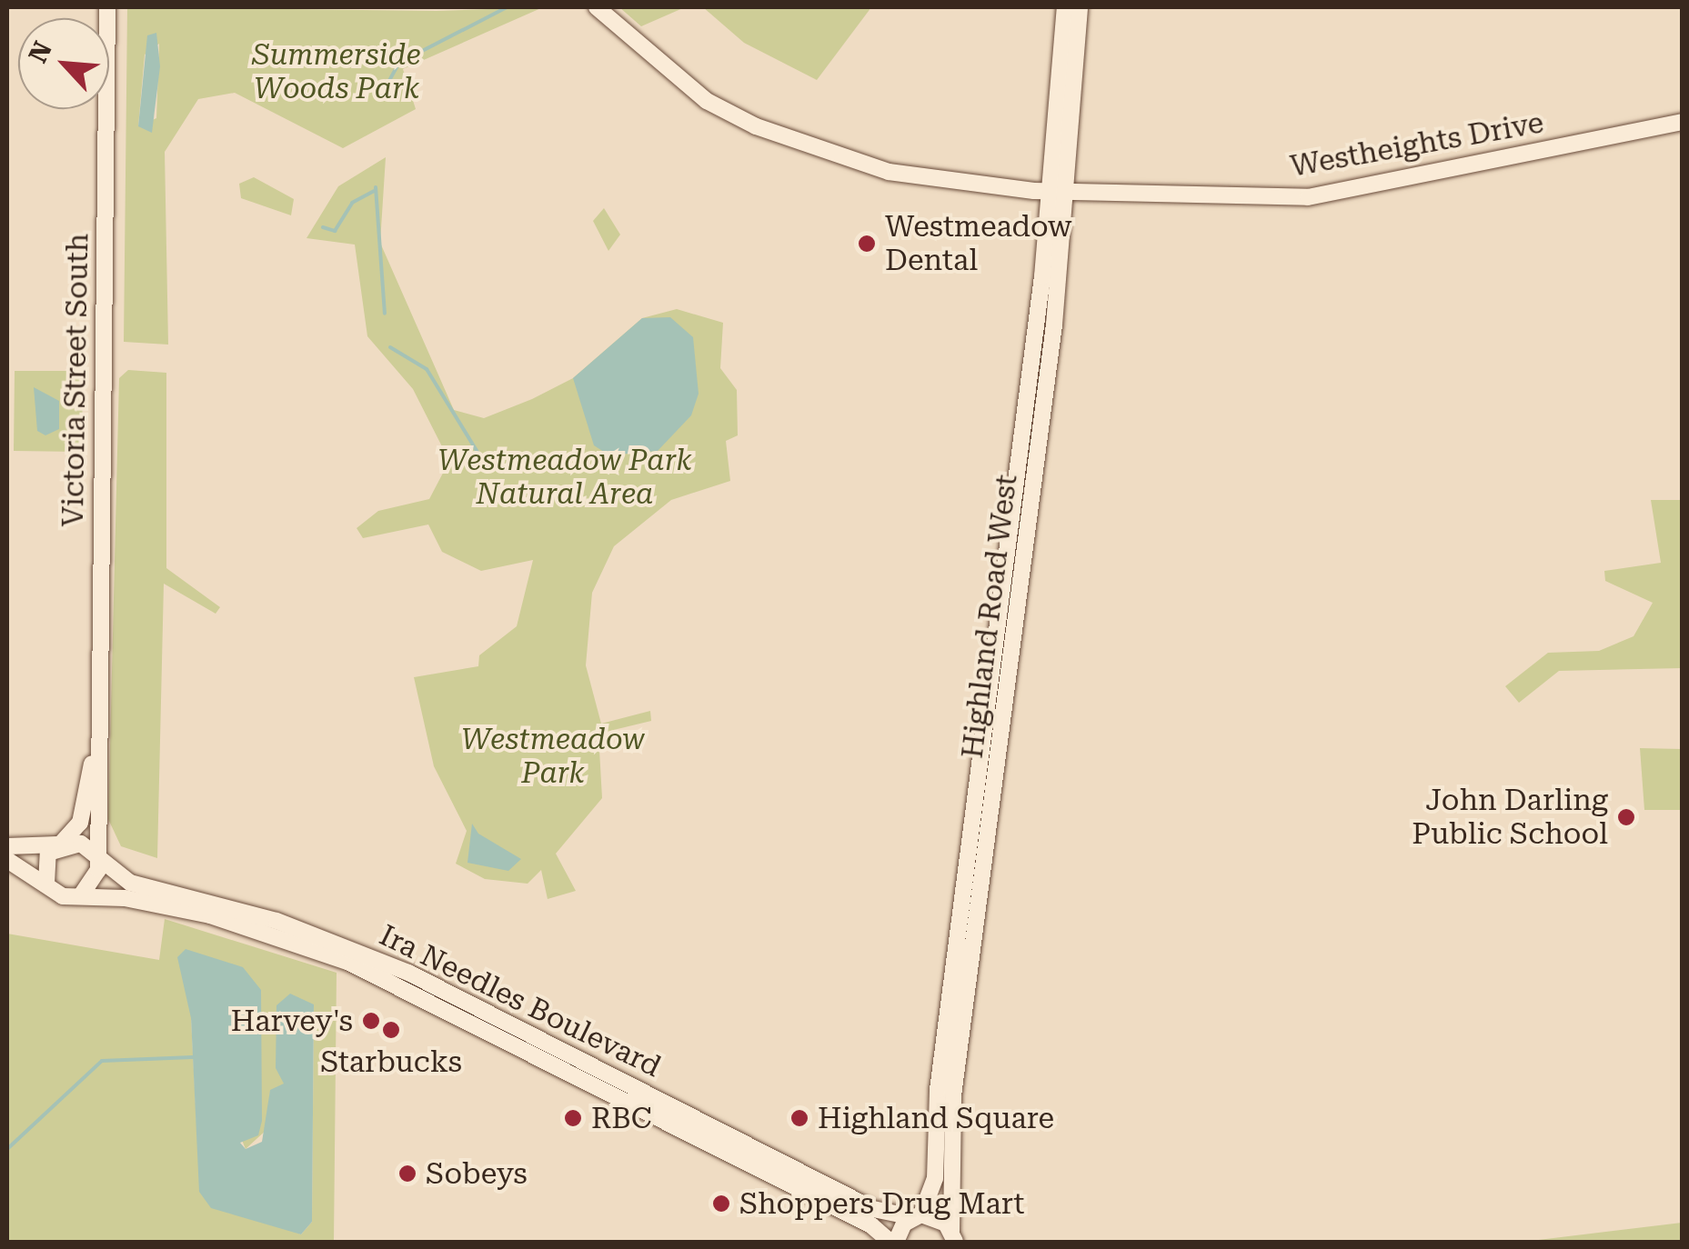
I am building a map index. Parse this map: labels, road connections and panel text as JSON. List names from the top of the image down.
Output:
{
  "streets": {
    "main road": [
      "Westheights Drive",
      "Victoria Street South",
      "Highland Road West",
      "Ira Needles Boulevard"
    ]
  },
  "crossings": [
    ["Westheights Drive", "Highland Road West"],
    ["Victoria Street South", "Ira Needles Boulevard"],
    ["Highland Road West", "Ira Needles Boulevard"]
  ],
  "parks": ["Summerside Woods Park", "Westmeadow Park Natural Area", "Westmeadow Park"],
  "places": [
    "Westmeadow Dental",
    "John Darling Public School",
    "Harvey's",
    "Starbucks",
    "RBC",
    "Highland Square",
    "Sobeys",
    "Shoppers Drug Mart"
  ],
  "north": "top left"
}
